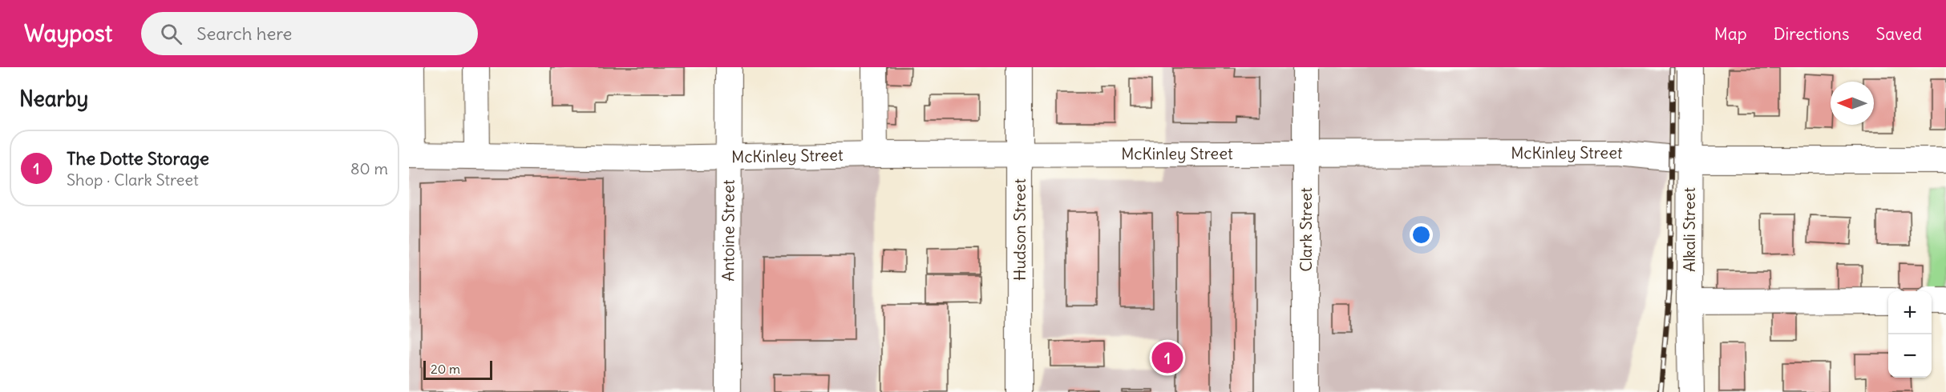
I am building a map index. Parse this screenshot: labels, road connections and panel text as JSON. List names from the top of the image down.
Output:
{
  "streets": {
    "street": [
      "McKinley Street",
      "Antoine Street",
      "Hudson Street",
      "Clark Street",
      "Alkali Street"
    ]
  },
  "crossings": [
    ["McKinley Street", "Antoine Street"],
    ["McKinley Street", "Hudson Street"],
    ["McKinley Street", "Clark Street"],
    ["McKinley Street", "Alkali Street"]
  ],
  "scale_bar": "20 m",
  "north": "left",
  "page": {
    "header": "Waypost",
    "search": "Search here",
    "nav": ["Map", "Directions", "Saved"],
    "heading": "Nearby",
    "list": [
      {
        "mark": "1",
        "name": "The Dotte Storage",
        "note": "Shop · Clark Street",
        "value": "80 m"
      }
    ],
    "map_buttons": ["+", "−"],
    "pins": "1",
    "scale": "20 m"
  }
}
